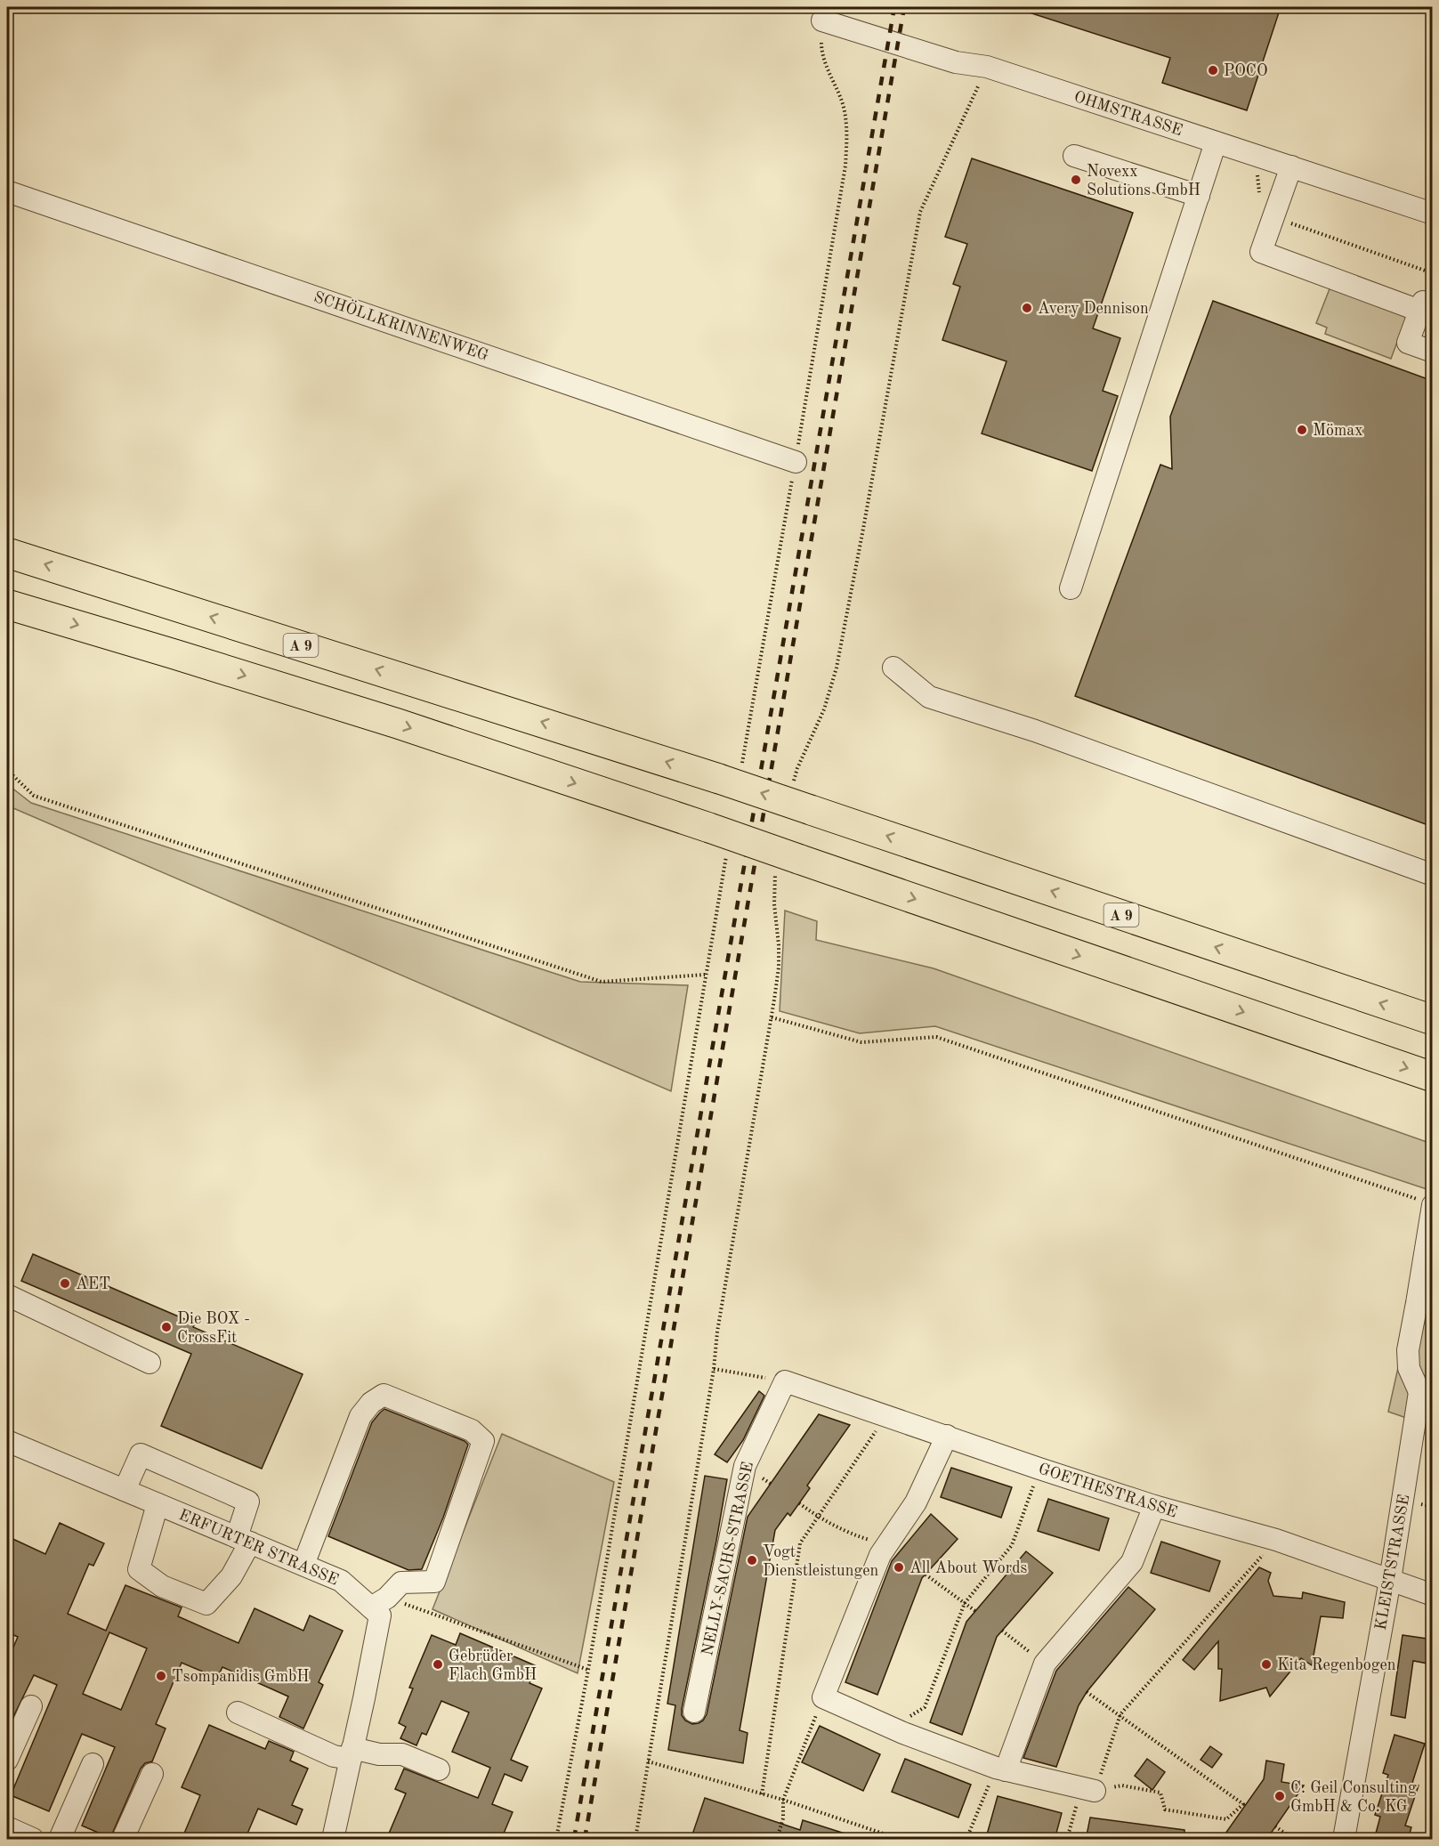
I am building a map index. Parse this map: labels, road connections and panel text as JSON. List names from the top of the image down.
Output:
{
  "streets": {
    "highway": ["A 9"],
    "street": [
      "OHMSTRASSE",
      "SCHÖLLKRINNENWEG",
      "GOETHESTRASSE",
      "ERFURTER STRASSE",
      "NELLY-SACHS-STRASSE",
      "KLEISTSTRASSE"
    ]
  },
  "crossings": [
    ["GOETHESTRASSE", "NELLY-SACHS-STRASSE"],
    ["GOETHESTRASSE", "KLEISTSTRASSE"]
  ],
  "places": [
    "POCO",
    "Novexx Solutions GmbH",
    "Avery Dennison",
    "Mömax",
    "AET",
    "Die BOX - CrossFit",
    "Vogt Dienstleistungen",
    "All About Words",
    "Gebrüder Flach GmbH",
    "Kita Regenbogen",
    "Tsompanidis GmbH",
    "C. Geil Consulting GmbH & Co. KG"
  ]
}
